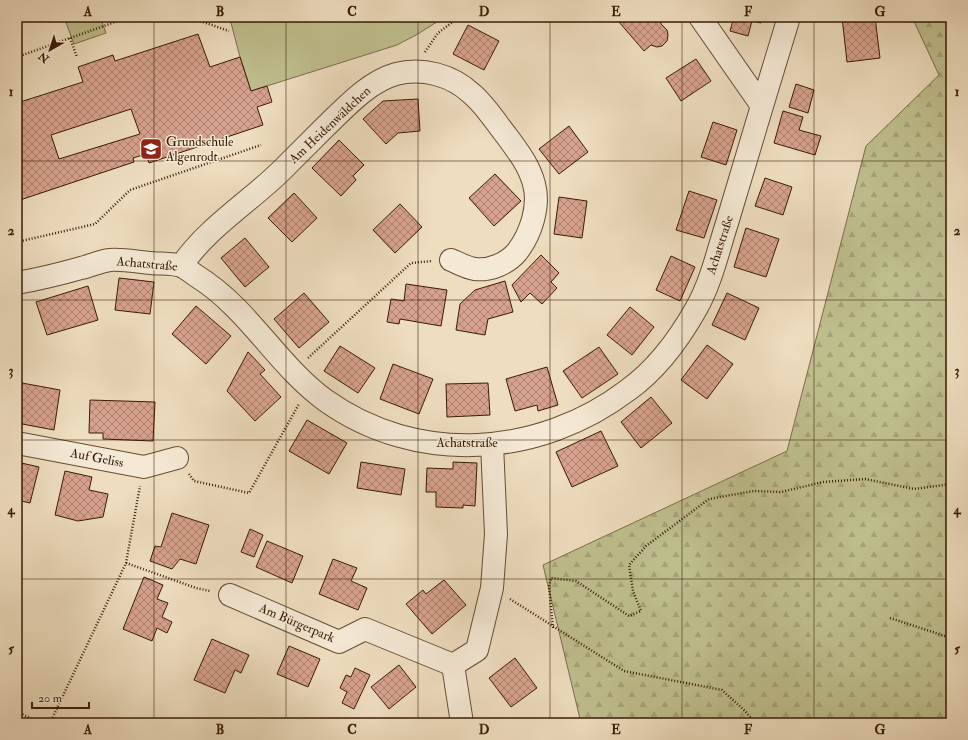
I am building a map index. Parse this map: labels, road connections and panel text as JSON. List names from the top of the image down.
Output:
{
  "streets": {
    "street": [
      "Am Heidenwäldchen",
      "Achatstraße",
      "Auf Geliss",
      "Am Bürgerpark"
    ]
  },
  "crossings": [
    ["Am Heidenwäldchen", "Achatstraße"]
  ],
  "places": {
    "school or university": ["Grundschule Algenrodt"]
  },
  "scale_bar": "20 m",
  "north": "bottom left",
  "grid": {
    "columns": [
      "A",
      "B",
      "C",
      "D",
      "E",
      "F",
      "G"
    ],
    "rows": [
      "1",
      "2",
      "3",
      "4",
      "5"
    ]
  }
}
